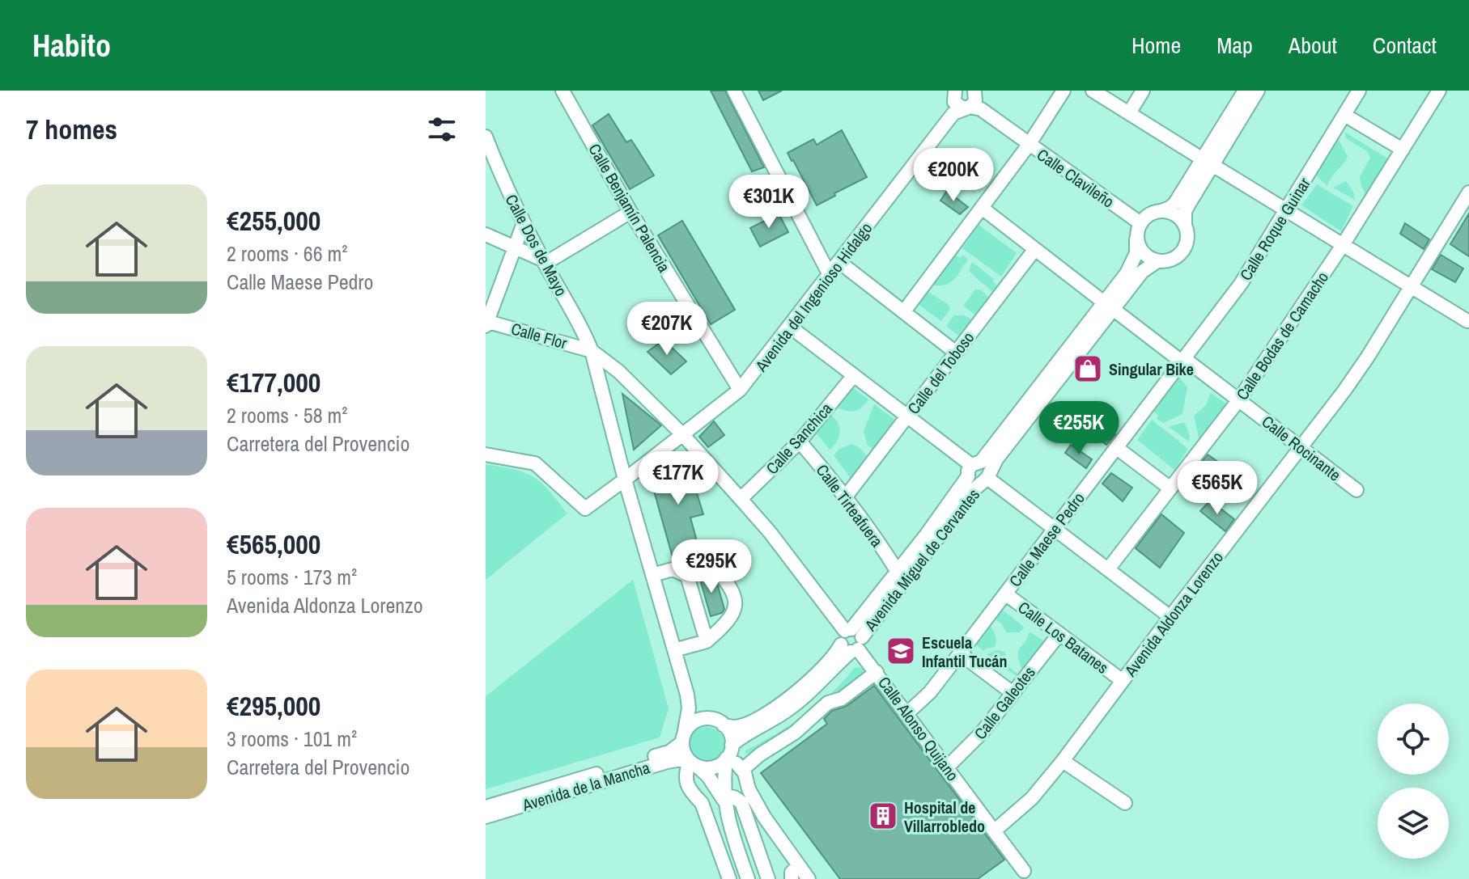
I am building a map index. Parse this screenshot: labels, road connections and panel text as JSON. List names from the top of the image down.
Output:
{
  "streets": {
    "street": [
      "Calle Clavileño",
      "Calle Benjamín Palencia",
      "Calle Roque Guinar",
      "Calle Dos de Mayo",
      "Avenida del Ingenioso Hidalgo",
      "Calle Flor",
      "Calle Bodas de Camacho",
      "Calle del Toboso",
      "Calle Sanchica",
      "Calle Rocinante",
      "Calle Tirteafuera",
      "Calle Maese Pedro",
      "Avenida Miguel de Cervantes",
      "Avenida Aldonza Lorenzo",
      "Calle Los Batanes",
      "Calle Galeotes",
      "Calle Alonso Quijano",
      "Avenida de la Mancha"
    ]
  },
  "crossings": [
    ["Calle Clavileño", "Avenida del Ingenioso Hidalgo"],
    ["Calle Clavileño", "Avenida Miguel de Cervantes"],
    ["Calle Benjamín Palencia", "Avenida del Ingenioso Hidalgo"],
    ["Calle Roque Guinar", "Calle Rocinante"],
    ["Calle Roque Guinar", "Calle Maese Pedro"],
    ["Calle Dos de Mayo", "Avenida del Ingenioso Hidalgo"],
    ["Calle Dos de Mayo", "Calle Flor"],
    ["Calle Dos de Mayo", "Calle Alonso Quijano"],
    ["Avenida del Ingenioso Hidalgo", "Calle Alonso Quijano"],
    ["Calle Flor", "Calle Alonso Quijano"],
    ["Calle Bodas de Camacho", "Calle Rocinante"],
    ["Calle del Toboso", "Calle Rocinante"],
    ["Calle del Toboso", "Calle Tirteafuera"],
    ["Calle Sanchica", "Calle Tirteafuera"],
    ["Calle Sanchica", "Calle Alonso Quijano"],
    ["Calle Rocinante", "Calle Maese Pedro"],
    ["Calle Rocinante", "Avenida Miguel de Cervantes"],
    ["Calle Rocinante", "Avenida Aldonza Lorenzo"],
    ["Calle Tirteafuera", "Avenida Miguel de Cervantes"],
    ["Calle Maese Pedro", "Calle Los Batanes"],
    ["Calle Maese Pedro", "Calle Alonso Quijano"],
    ["Avenida Miguel de Cervantes", "Calle Alonso Quijano"],
    ["Avenida Miguel de Cervantes", "Avenida de la Mancha"],
    ["Avenida Aldonza Lorenzo", "Calle Los Batanes"],
    ["Avenida Aldonza Lorenzo", "Calle Alonso Quijano"],
    ["Calle Los Batanes", "Calle Galeotes"],
    ["Calle Galeotes", "Calle Alonso Quijano"]
  ],
  "places": {
    "shop": ["Singular Bike"],
    "school or university": ["Escuela Infantil Tucán"],
    "building": ["Hospital de Villarrobledo"]
  },
  "page": {
    "header": "Habito",
    "nav": [
      "Home",
      "Map",
      "About",
      "Contact"
    ],
    "heading": "7 homes",
    "price": [
      "€200K",
      "€301K",
      "€207K",
      "€255K",
      "€177K",
      "€565K",
      "€295K"
    ],
    "list": [
      {
        "name": "€255,000",
        "note": "2 rooms · 66 m² · Calle Maese Pedro"
      },
      {
        "name": "€177,000",
        "note": "2 rooms · 58 m² · Carretera del Provencio"
      },
      {
        "name": "€565,000",
        "note": "5 rooms · 173 m² · Avenida Aldonza Lorenzo"
      },
      {
        "name": "€295,000",
        "note": "3 rooms · 101 m² · Carretera del Provencio"
      }
    ]
  }
}
